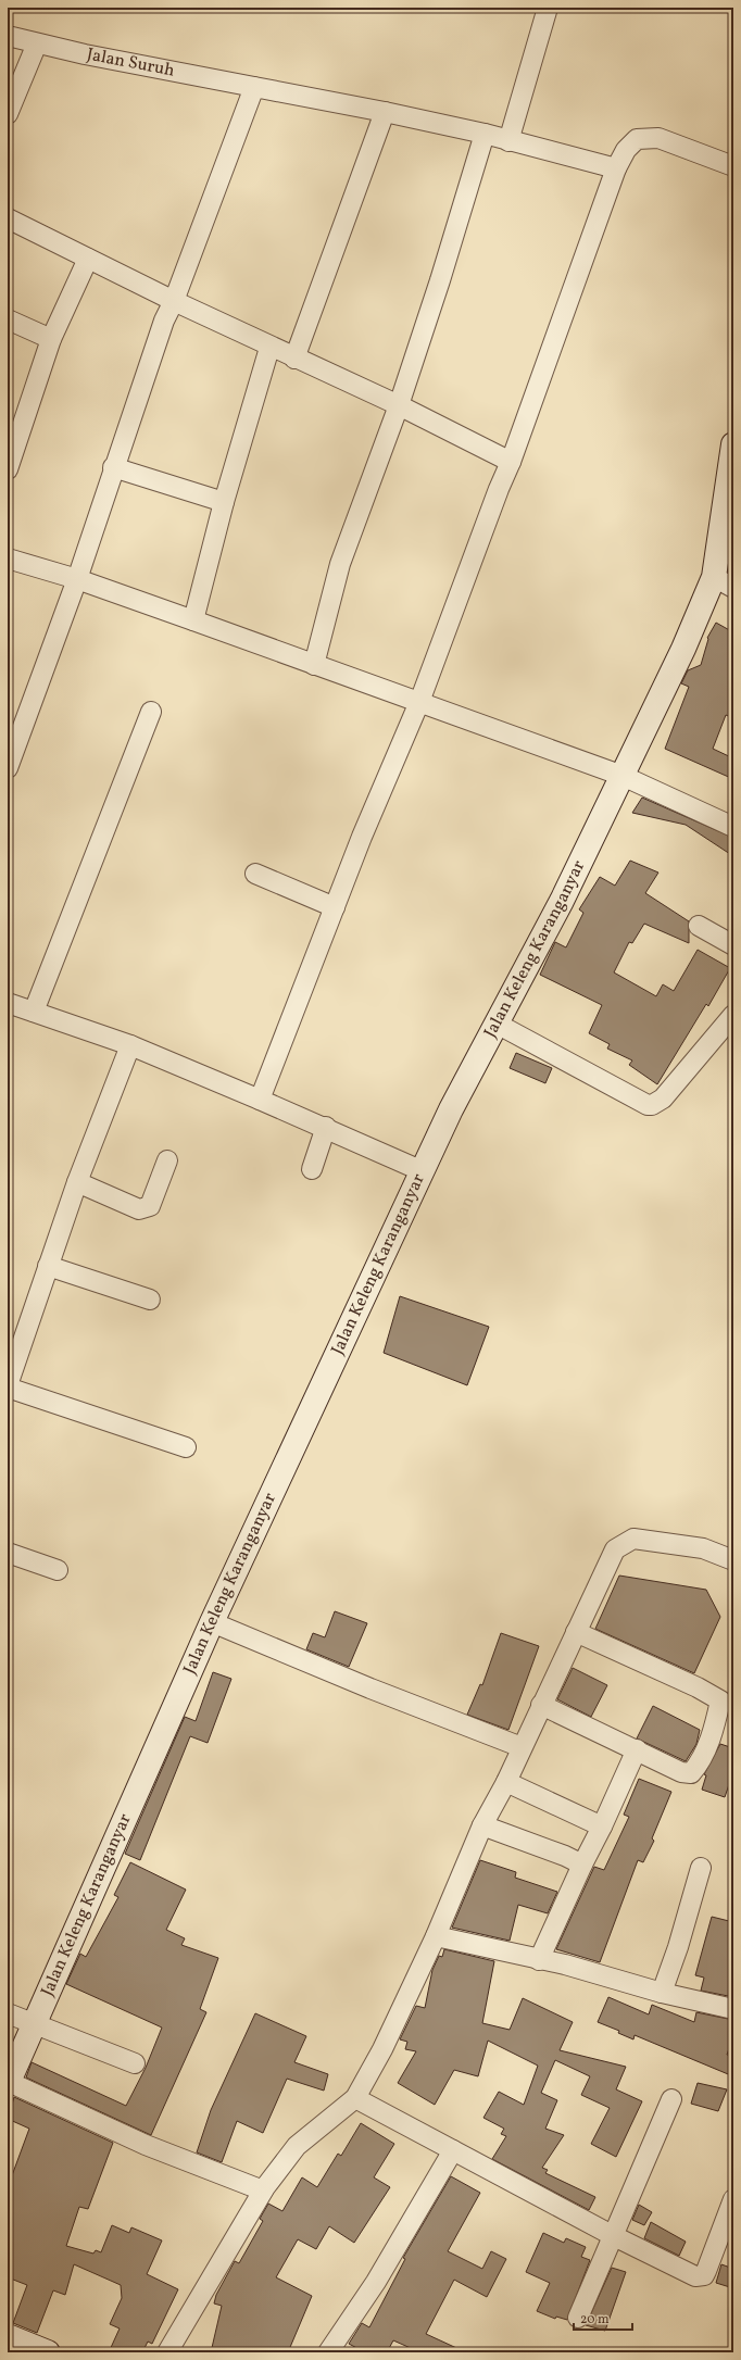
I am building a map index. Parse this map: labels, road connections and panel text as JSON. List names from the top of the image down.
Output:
{
  "streets": {
    "main road": ["Jalan Keleng Karanganyar"],
    "street": ["Jalan Suruh"]
  },
  "scale_bar": "20 m"
}
